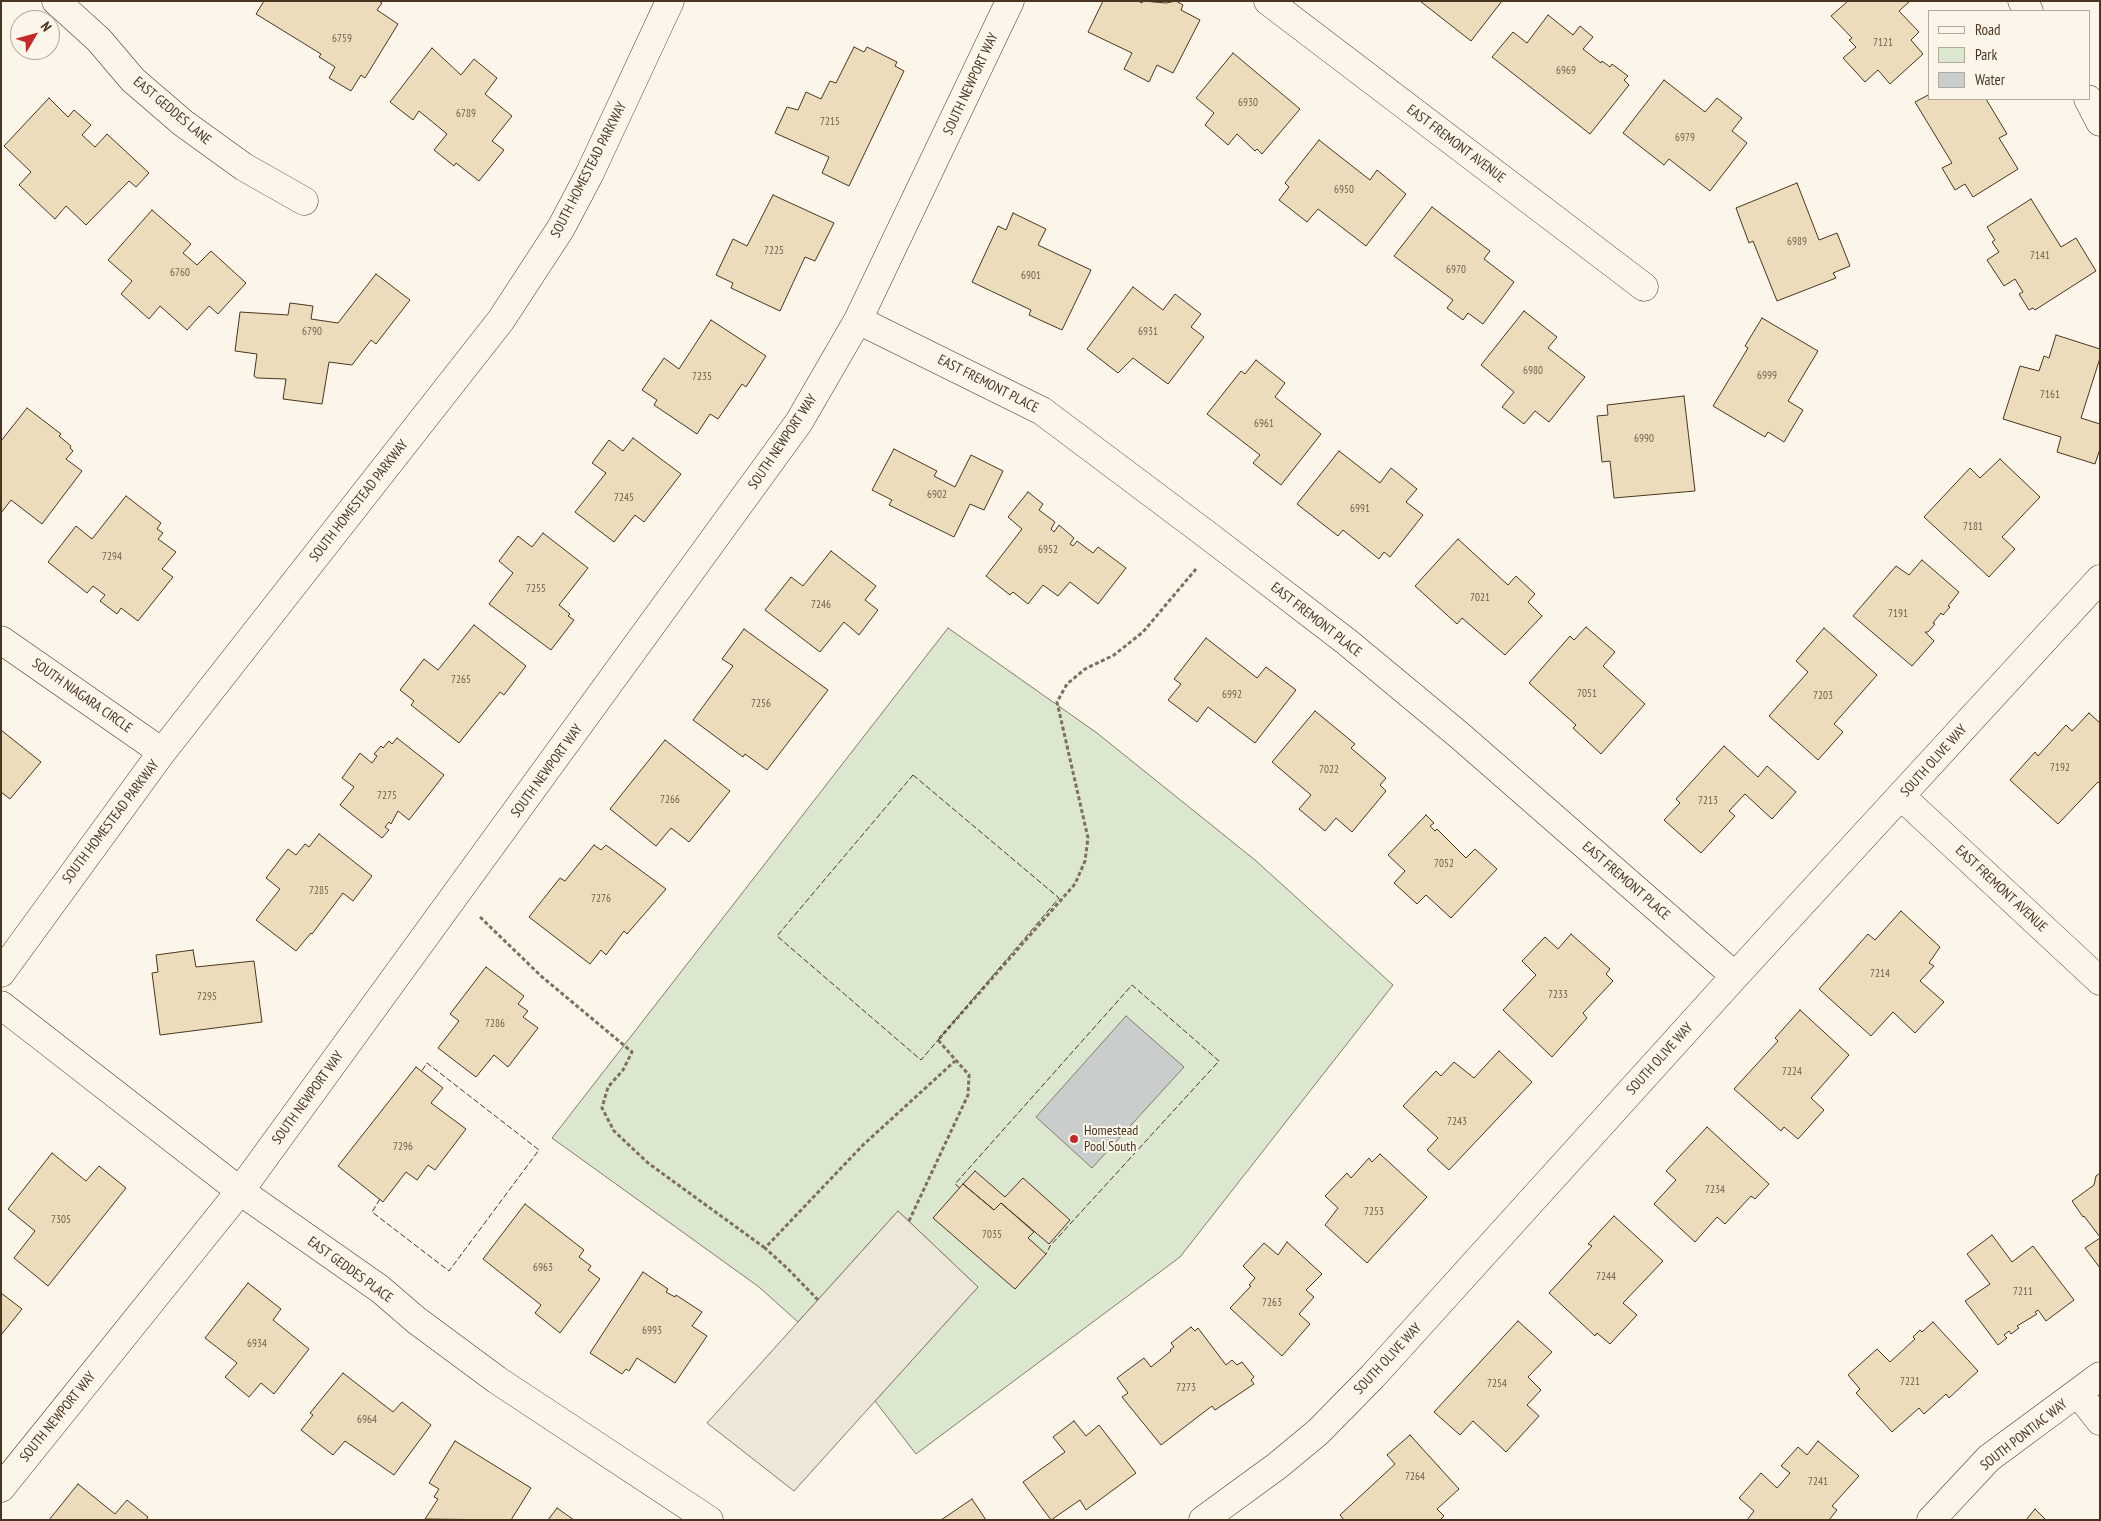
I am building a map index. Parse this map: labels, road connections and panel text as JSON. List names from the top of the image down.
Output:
{
  "streets": {
    "street": [
      "SOUTH NEWPORT WAY",
      "EAST GEDDES LANE",
      "EAST FREMONT AVENUE",
      "SOUTH HOMESTEAD PARKWAY",
      "EAST FREMONT PLACE",
      "SOUTH NIAGARA CIRCLE",
      "SOUTH OLIVE WAY",
      "EAST GEDDES PLACE",
      "SOUTH PONTIAC WAY"
    ]
  },
  "crossings": [
    ["SOUTH NEWPORT WAY", "EAST FREMONT PLACE"],
    ["SOUTH NEWPORT WAY", "EAST GEDDES PLACE"],
    ["EAST FREMONT AVENUE", "SOUTH OLIVE WAY"],
    ["SOUTH HOMESTEAD PARKWAY", "SOUTH NIAGARA CIRCLE"],
    ["EAST FREMONT PLACE", "SOUTH OLIVE WAY"]
  ],
  "places": ["Homestead Pool South"],
  "house_numbers": [
    "6759",
    "7121",
    "6969",
    "6930",
    "6789",
    "7215",
    "6979",
    "6950",
    "6989",
    "7225",
    "7141",
    "6970",
    "6760",
    "6901",
    "6790",
    "6931",
    "6980",
    "6999",
    "7235",
    "7161",
    "6961",
    "6990",
    "6902",
    "7245",
    "6991",
    "7181",
    "6952",
    "7294",
    "7255",
    "7021",
    "7246",
    "7191",
    "7265",
    "7051",
    "6992",
    "7203",
    "7256",
    "7192",
    "7022",
    "7275",
    "7266",
    "7213",
    "7052",
    "7285",
    "7276",
    "7214",
    "7233",
    "7295",
    "7286",
    "7224",
    "7243",
    "7296",
    "7234",
    "7253",
    "7305",
    "7035",
    "6963",
    "7244",
    "7211",
    "7263",
    "6993",
    "6934",
    "7221",
    "7254",
    "7273",
    "6964",
    "7264",
    "7241"
  ],
  "legend": ["Road", "Park", "Water"],
  "north": "top right"
}
